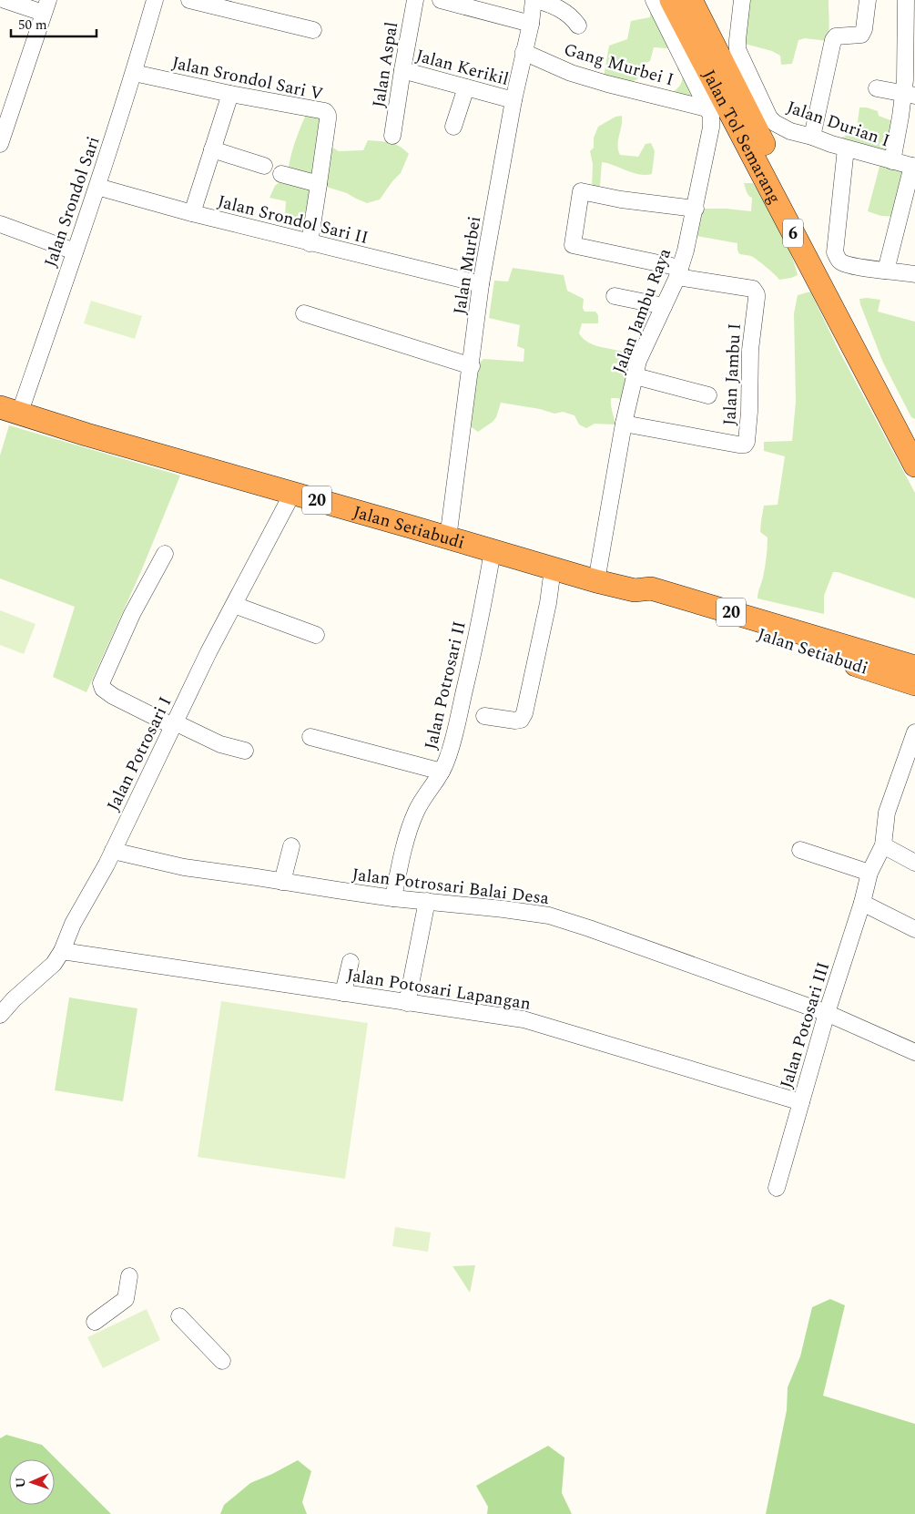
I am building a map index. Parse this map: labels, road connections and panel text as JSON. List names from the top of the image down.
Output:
{
  "streets": {
    "highway": [
      "Jalan Tol Semarang",
      "6",
      "20",
      "Jalan Setiabudi"
    ],
    "street": [
      "Gang Murbei I",
      "Jalan Aspal",
      "Jalan Kerikil",
      "Jalan Srondol Sari V",
      "Jalan Durian I",
      "Jalan Srondol Sari",
      "Jalan Srondol Sari II",
      "Jalan Murbei",
      "Jalan Jambu Raya",
      "Jalan Jambu I",
      "Jalan Potrosari II",
      "Jalan Potrosari I",
      "Jalan Potrosari Balai Desa",
      "Jalan Potosari Lapangan",
      "Jalan Potosari III"
    ]
  },
  "crossings": [
    ["Gang Murbei I", "Jalan Murbei"],
    ["Gang Murbei I", "Jalan Jambu Raya"],
    ["Jalan Aspal", "Jalan Kerikil"],
    ["Jalan Kerikil", "Jalan Murbei"],
    ["Jalan Srondol Sari V", "Jalan Srondol Sari"],
    ["Jalan Srondol Sari", "Jalan Srondol Sari II"],
    ["Jalan Srondol Sari", "Jalan Setiabudi"],
    ["Jalan Srondol Sari II", "Jalan Murbei"],
    ["Jalan Murbei", "Jalan Setiabudi"],
    ["Jalan Jambu Raya", "Jalan Jambu I"],
    ["Jalan Jambu Raya", "Jalan Setiabudi"],
    ["Jalan Setiabudi", "Jalan Potrosari II"],
    ["Jalan Setiabudi", "Jalan Potrosari I"],
    ["Jalan Potrosari II", "Jalan Potrosari Balai Desa"],
    ["Jalan Potrosari I", "Jalan Potrosari Balai Desa"],
    ["Jalan Potrosari I", "Jalan Potosari Lapangan"],
    ["Jalan Potrosari Balai Desa", "Jalan Potosari III"],
    ["Jalan Potosari Lapangan", "Jalan Potosari III"]
  ],
  "scale_bar": "50 m",
  "north": "left"
}
